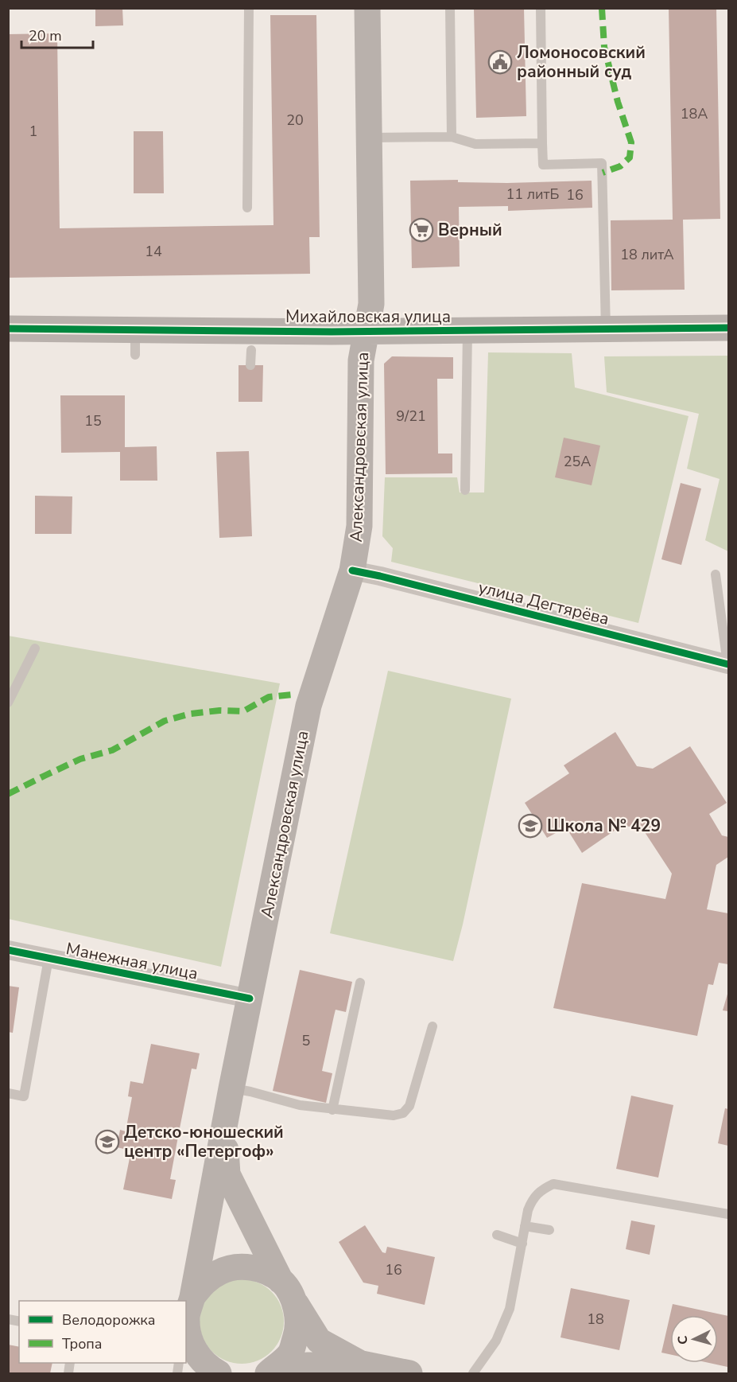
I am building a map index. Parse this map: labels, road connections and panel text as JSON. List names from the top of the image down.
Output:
{
  "streets": {
    "main road": ["Михайловская улица", "Александровская улица"],
    "street": ["улица Дегтярёва", "Манежная улица"]
  },
  "crossings": [
    ["Михайловская улица", "Александровская улица"],
    ["Александровская улица", "улица Дегтярёва"],
    ["Александровская улица", "Манежная улица"]
  ],
  "places": {
    "public building": ["Ломоносовский районный суд"],
    "supermarket": ["Верный"],
    "school or university": ["Школа № 429", "Детско-юношеский центр «Петергоф»"]
  },
  "house_numbers": [
    "18А",
    "20",
    "1",
    "11 литБ",
    "16",
    "14",
    "18 литА",
    "9/21",
    "15",
    "25А",
    "5",
    "16",
    "18"
  ],
  "legend": ["Велодорожка", "Тропа"],
  "scale_bar": "20 m",
  "north": "left"
}
